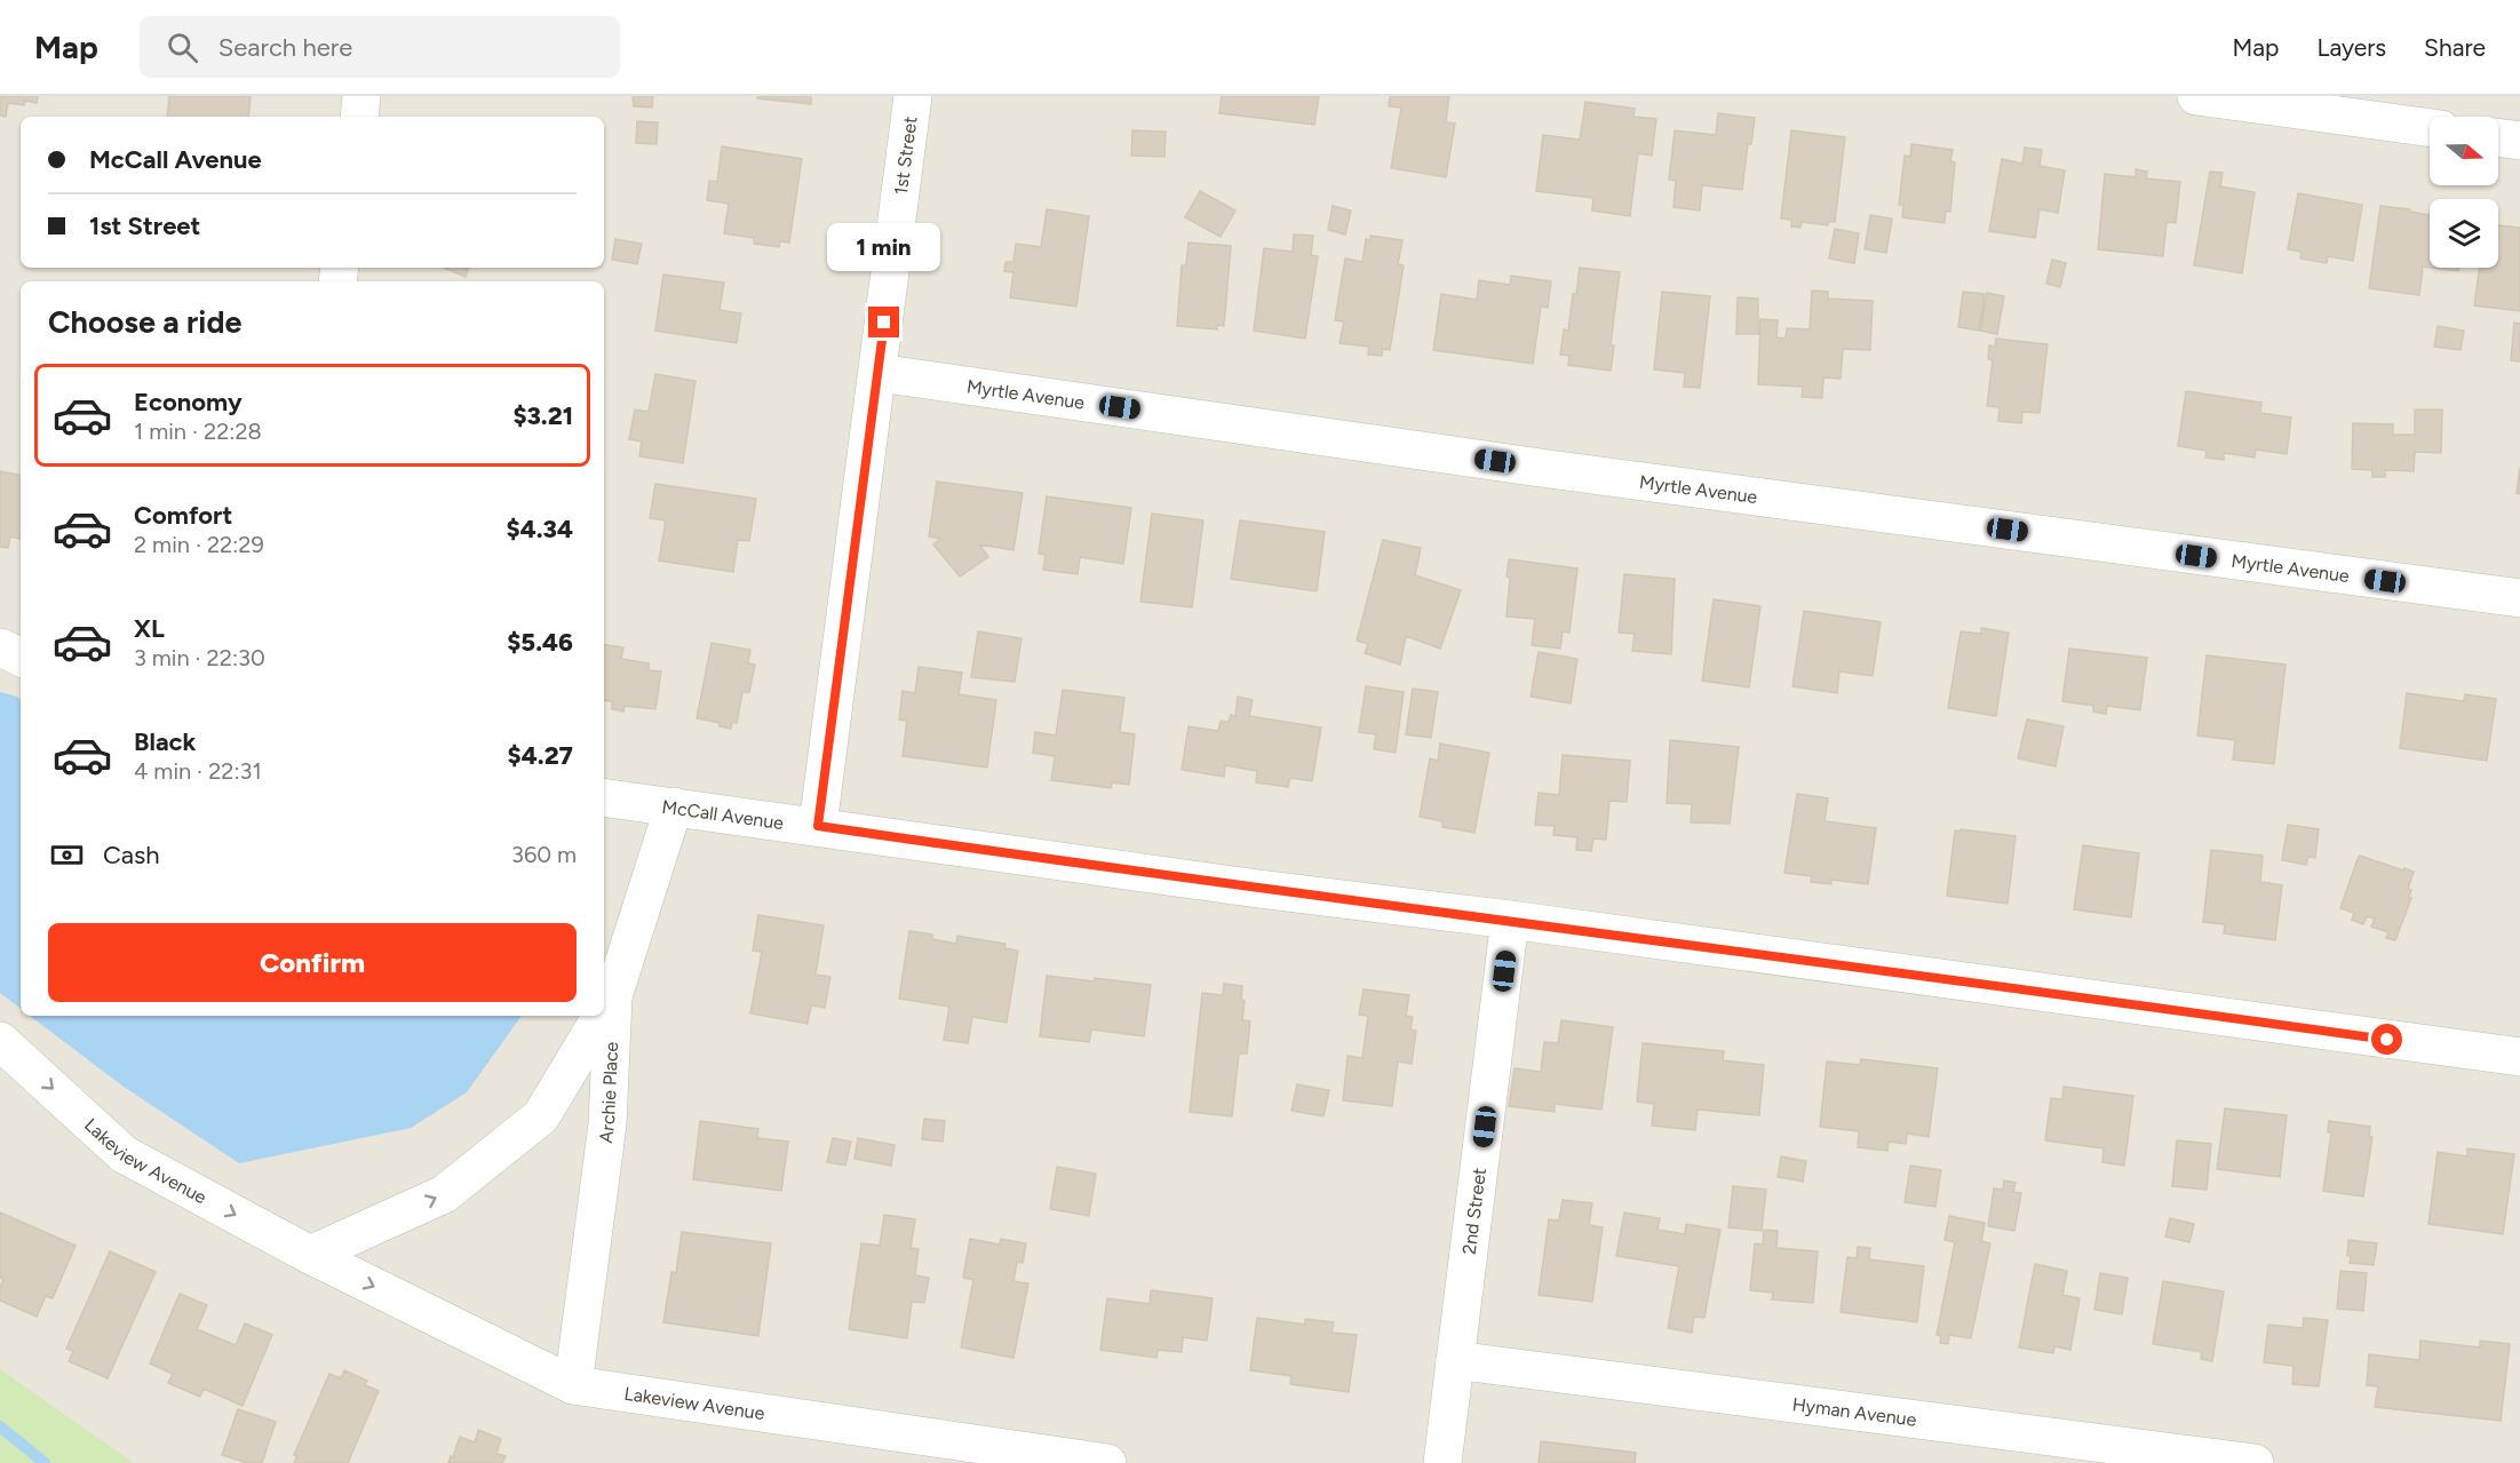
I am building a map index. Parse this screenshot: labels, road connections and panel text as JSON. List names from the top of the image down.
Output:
{
  "streets": {
    "street": [
      "1st Street",
      "Myrtle Avenue",
      "McCall Avenue",
      "Archie Place",
      "Lakeview Avenue",
      "2nd Street",
      "Hyman Avenue"
    ]
  },
  "crossings": [
    ["1st Street", "Myrtle Avenue"],
    ["1st Street", "McCall Avenue"],
    ["McCall Avenue", "Archie Place"],
    ["McCall Avenue", "2nd Street"],
    ["Archie Place", "Lakeview Avenue"],
    ["2nd Street", "Hyman Avenue"]
  ],
  "one_way": ["Lakeview Avenue"],
  "north": "right",
  "page": {
    "header": "Map",
    "search": "Search here",
    "nav": ["Map", "Layers", "Share"],
    "banner": ["McCall Avenue", "1st Street"],
    "bubble": "1 min",
    "heading": "Choose a ride",
    "list": [
      {
        "name": "Economy",
        "note": "1 min · 22:28",
        "value": "$3.21"
      },
      {
        "name": "Comfort",
        "note": "2 min · 22:29",
        "value": "$4.34"
      },
      {
        "name": "XL",
        "note": "3 min · 22:30",
        "value": "$5.46"
      },
      {
        "name": "Black",
        "note": "4 min · 22:31",
        "value": "$4.27"
      }
    ],
    "pay": ["Cash", "360 m"],
    "buttons": "Confirm"
  }
}
